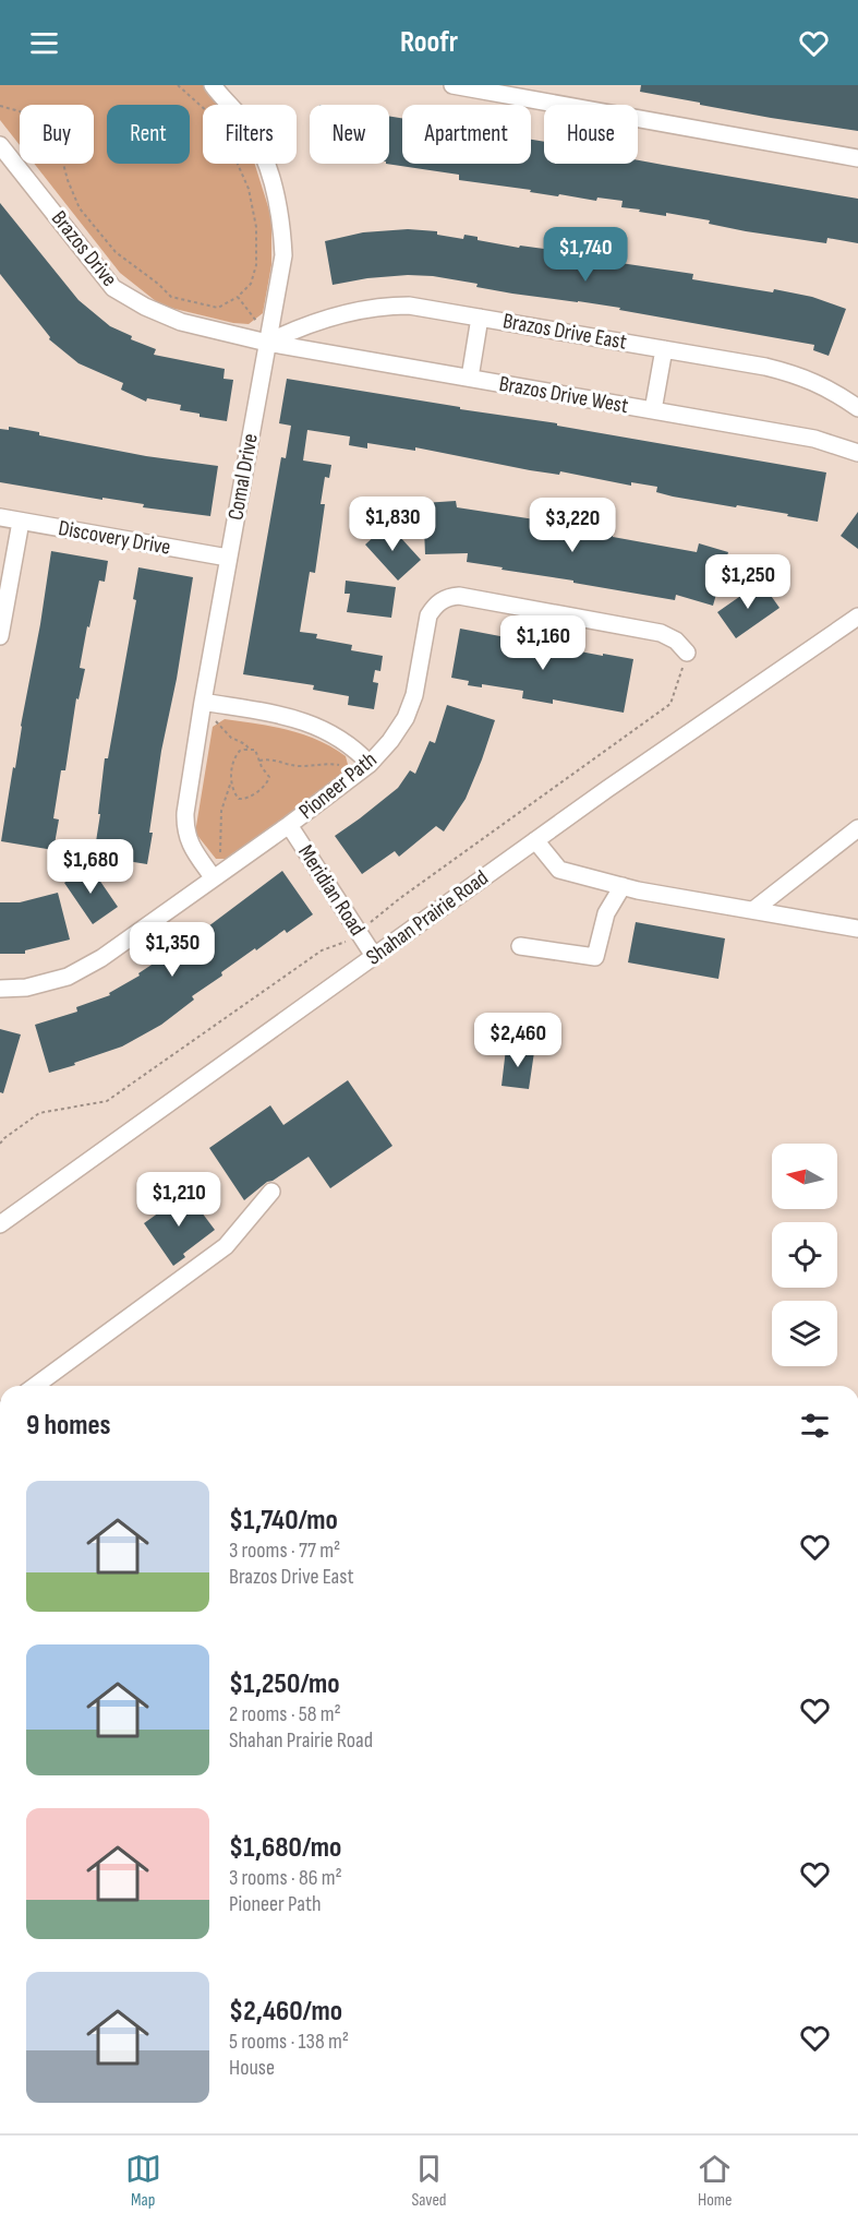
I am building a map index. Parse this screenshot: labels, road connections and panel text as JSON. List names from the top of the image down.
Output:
{
  "streets": {
    "street": [
      "Brazos Drive",
      "Brazos Drive East",
      "Brazos Drive West",
      "Comal Drive",
      "Discovery Drive",
      "Pioneer Path",
      "Meridian Road",
      "Shahan Prairie Road"
    ]
  },
  "crossings": [
    ["Brazos Drive", "Brazos Drive East"],
    ["Brazos Drive", "Brazos Drive West"],
    ["Brazos Drive", "Comal Drive"],
    ["Brazos Drive East", "Brazos Drive West"],
    ["Brazos Drive East", "Comal Drive"],
    ["Brazos Drive West", "Comal Drive"],
    ["Comal Drive", "Discovery Drive"],
    ["Comal Drive", "Pioneer Path"],
    ["Pioneer Path", "Meridian Road"],
    ["Meridian Road", "Shahan Prairie Road"]
  ],
  "north": "left",
  "page": {
    "header": "Roofr",
    "chip": [
      "Buy",
      "Rent",
      "Filters",
      "New",
      "Apartment",
      "House"
    ],
    "price": [
      "$1,740",
      "$1,830",
      "$3,220",
      "$1,250",
      "$1,160",
      "$1,680",
      "$1,350",
      "$2,460",
      "$1,210"
    ],
    "heading": "9 homes",
    "list": [
      {
        "name": "$1,740/mo",
        "note": "3 rooms · 77 m² · Brazos Drive East"
      },
      {
        "name": "$1,250/mo",
        "note": "2 rooms · 58 m² · Shahan Prairie Road"
      },
      {
        "name": "$1,680/mo",
        "note": "3 rooms · 86 m² · Pioneer Path"
      },
      {
        "name": "$2,460/mo",
        "note": "5 rooms · 138 m² · House"
      }
    ],
    "tabs": ["Map", "Saved", "Home"]
  }
}
